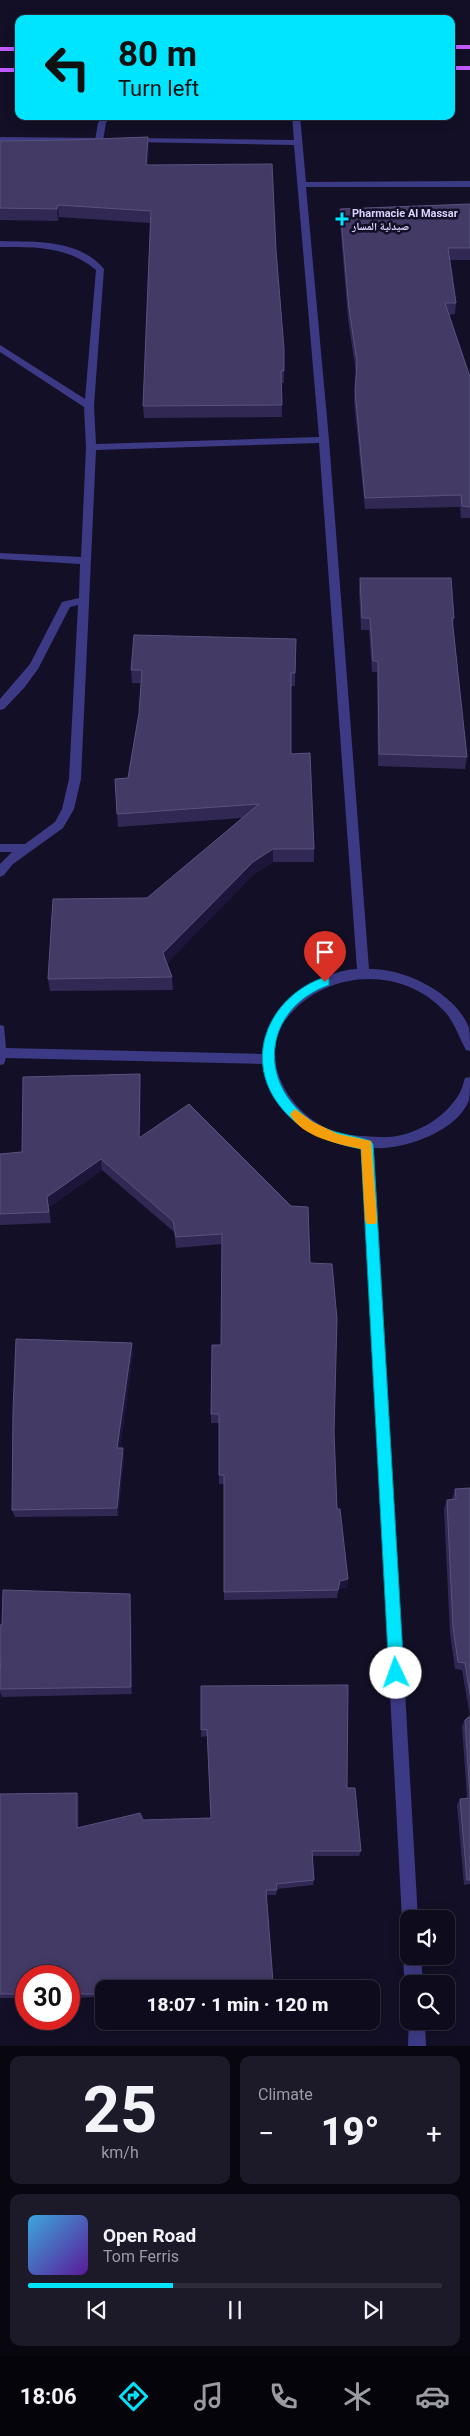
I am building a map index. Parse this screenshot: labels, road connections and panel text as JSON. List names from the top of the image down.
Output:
{
  "places": {
    "health": ["Pharmacie Al Massar صيدلية المسار"]
  },
  "page": {
    "turn": ["80 m", "Turn left"],
    "limit": "30",
    "trip": "18:07 · 1 min · 120 m",
    "tile": [
      ["25", "km/h"],
      "Climate"
    ],
    "heat": ["−", "19°", "+"],
    "song": ["Open Road", "Tom Ferris"],
    "tabs": "18:06"
  }
}
